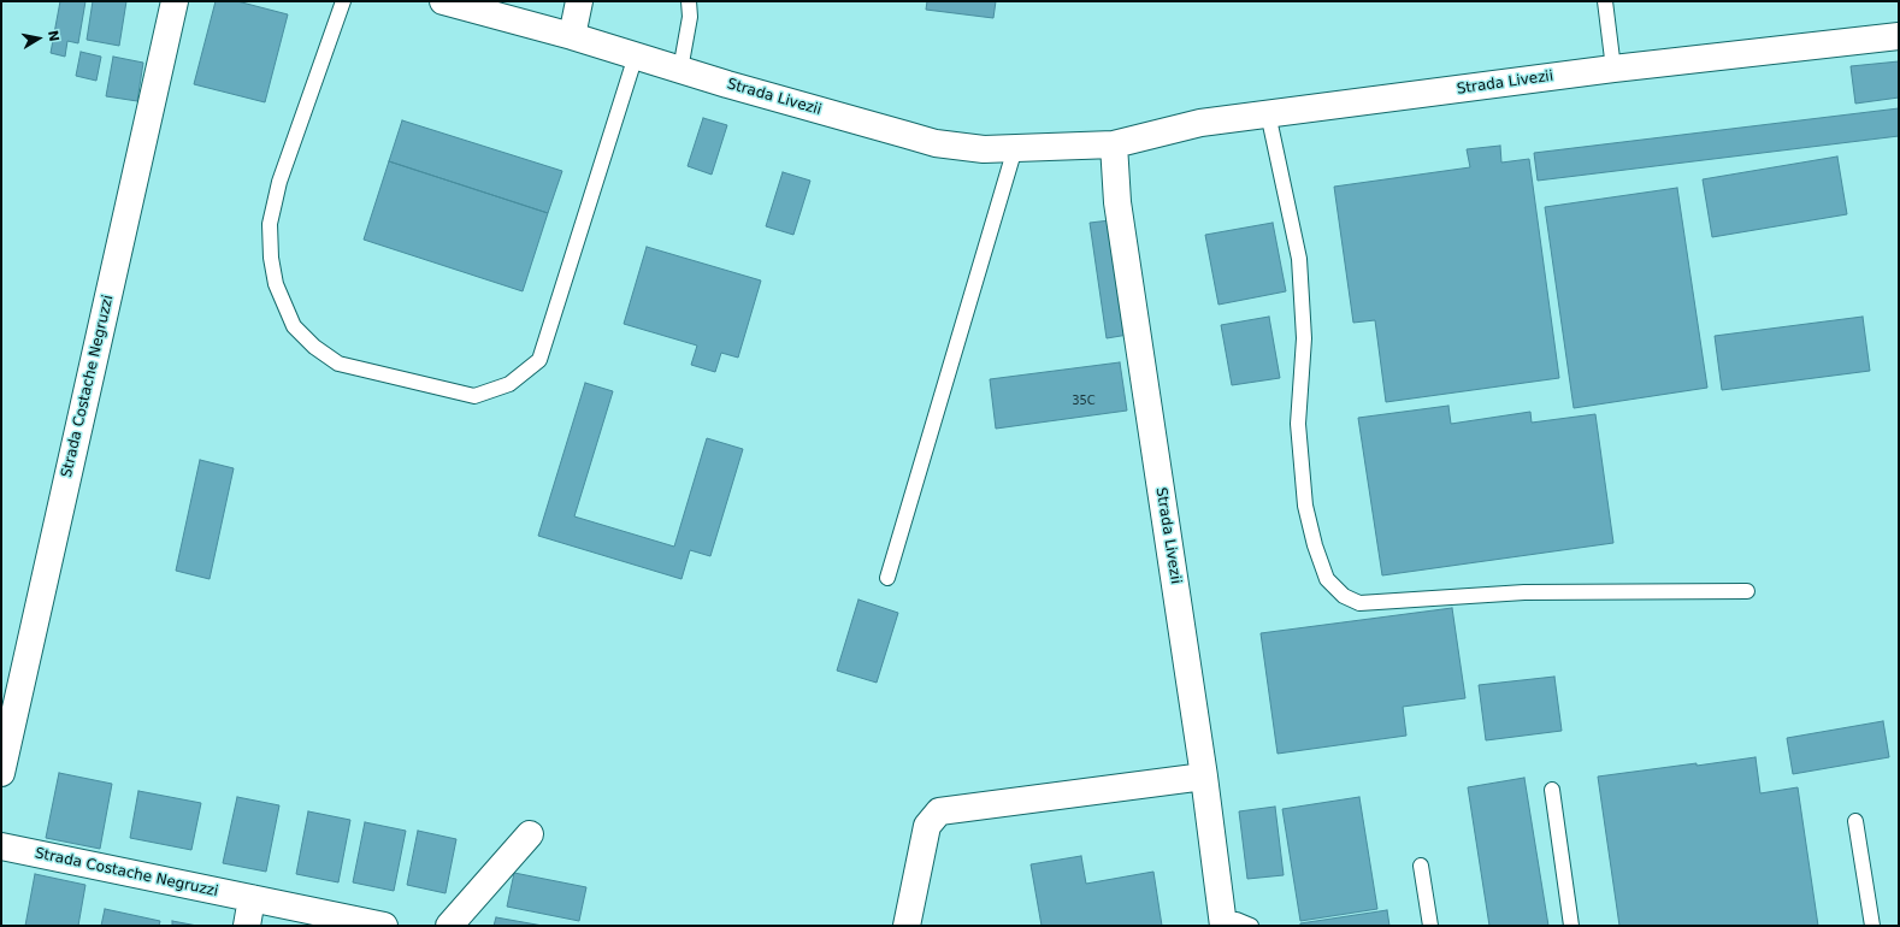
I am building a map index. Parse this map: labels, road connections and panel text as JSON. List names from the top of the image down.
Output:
{
  "streets": {
    "street": ["Strada Livezii", "Strada Costache Negruzzi"]
  },
  "house_numbers": ["35C"],
  "north": "right"
}
